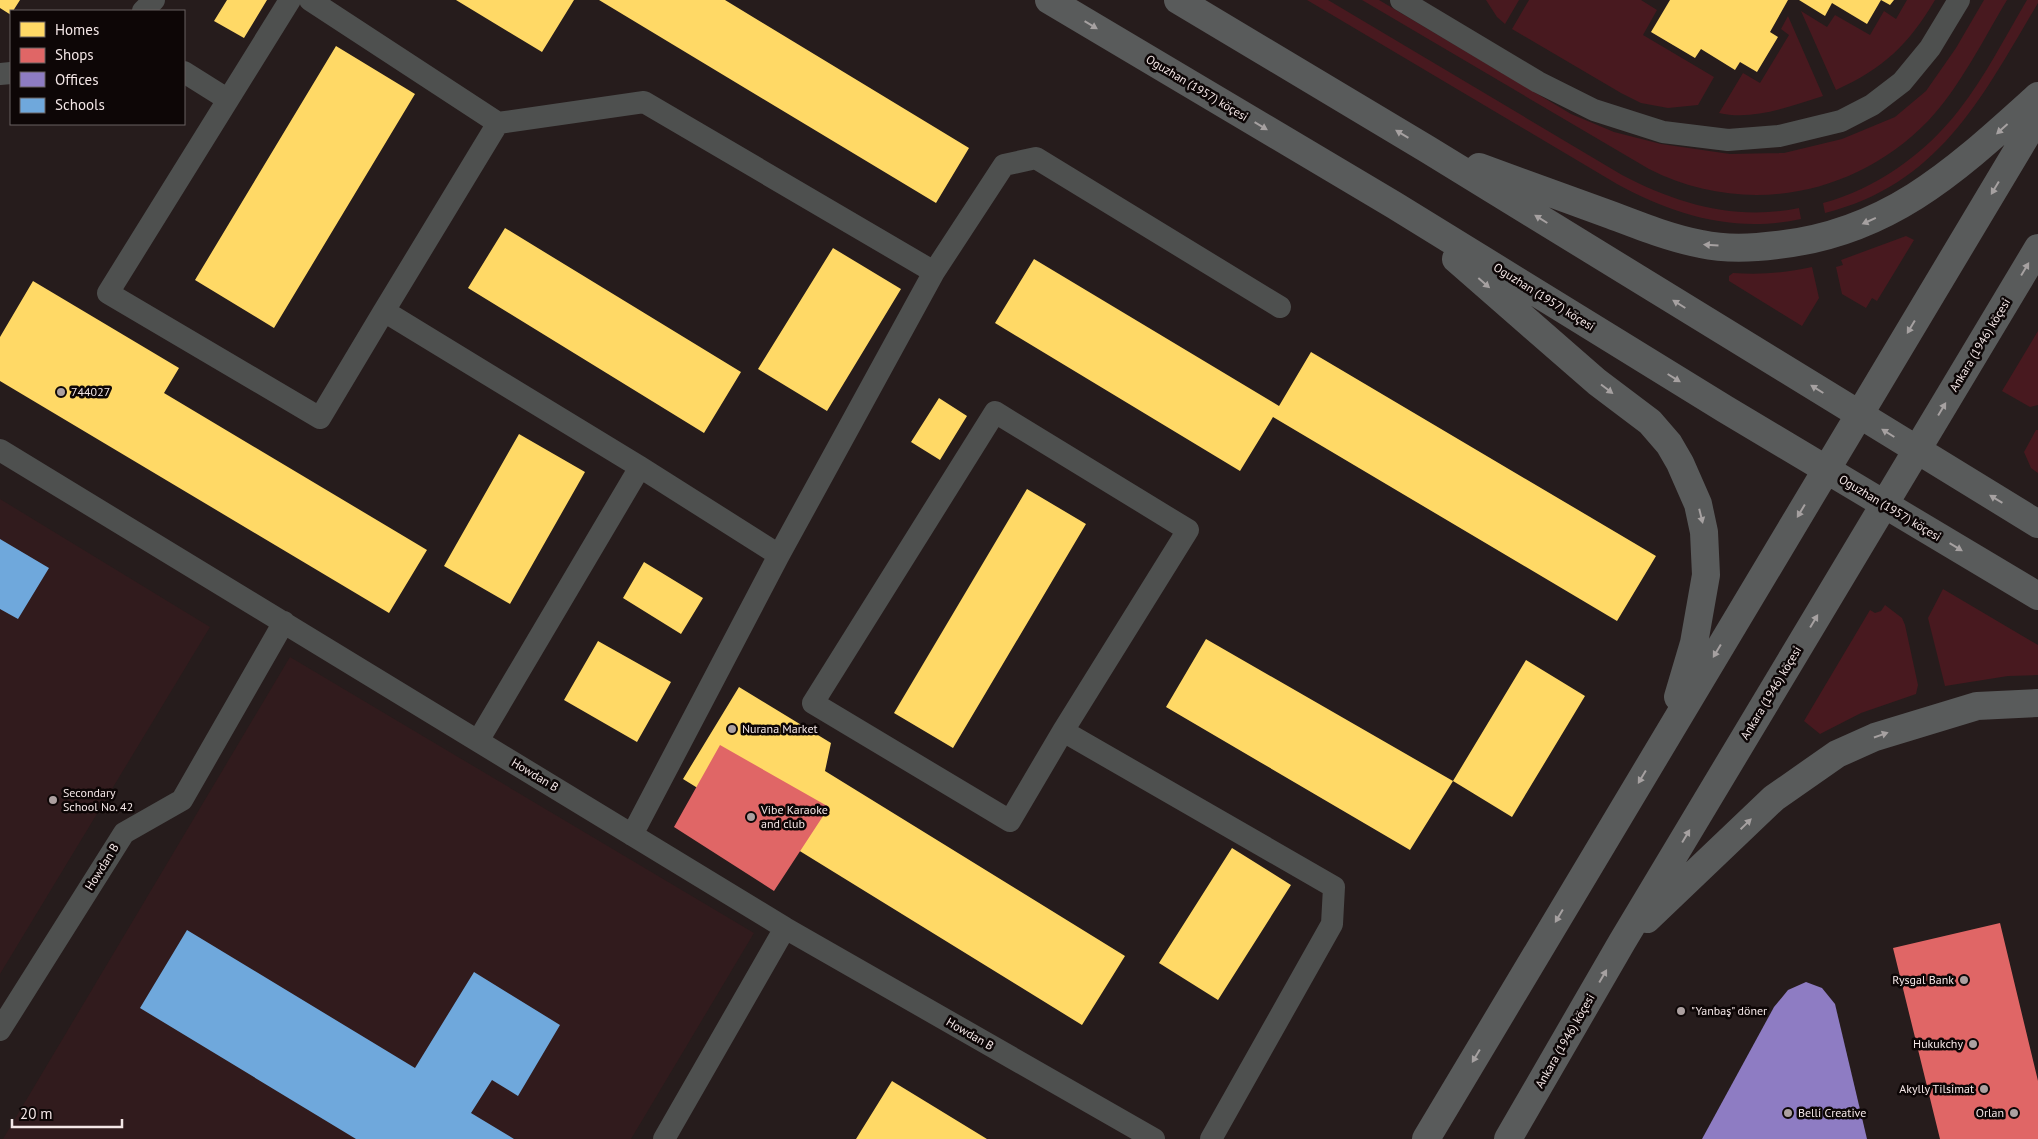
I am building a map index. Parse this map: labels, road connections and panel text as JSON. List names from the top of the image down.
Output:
{
  "streets": {
    "main road": ["Oguzhan (1957) köçesi", "Ankara (1946) köçesi"],
    "lane": ["Howdan B"]
  },
  "crossings": [
    ["Oguzhan (1957) köçesi", "Ankara (1946) köçesi"]
  ],
  "places": [
    "744027",
    "Nurana Market",
    "Secondary School No. 42",
    "Vibe Karaoke and club",
    "Rysgal Bank",
    "\"Yanbaş\" döner",
    "Hukukchy",
    "Akylly Tilsimat",
    "Belli Creative",
    "Orlan"
  ],
  "legend": [
    "Homes",
    "Shops",
    "Offices",
    "Schools"
  ],
  "scale_bar": "20 m"
}
